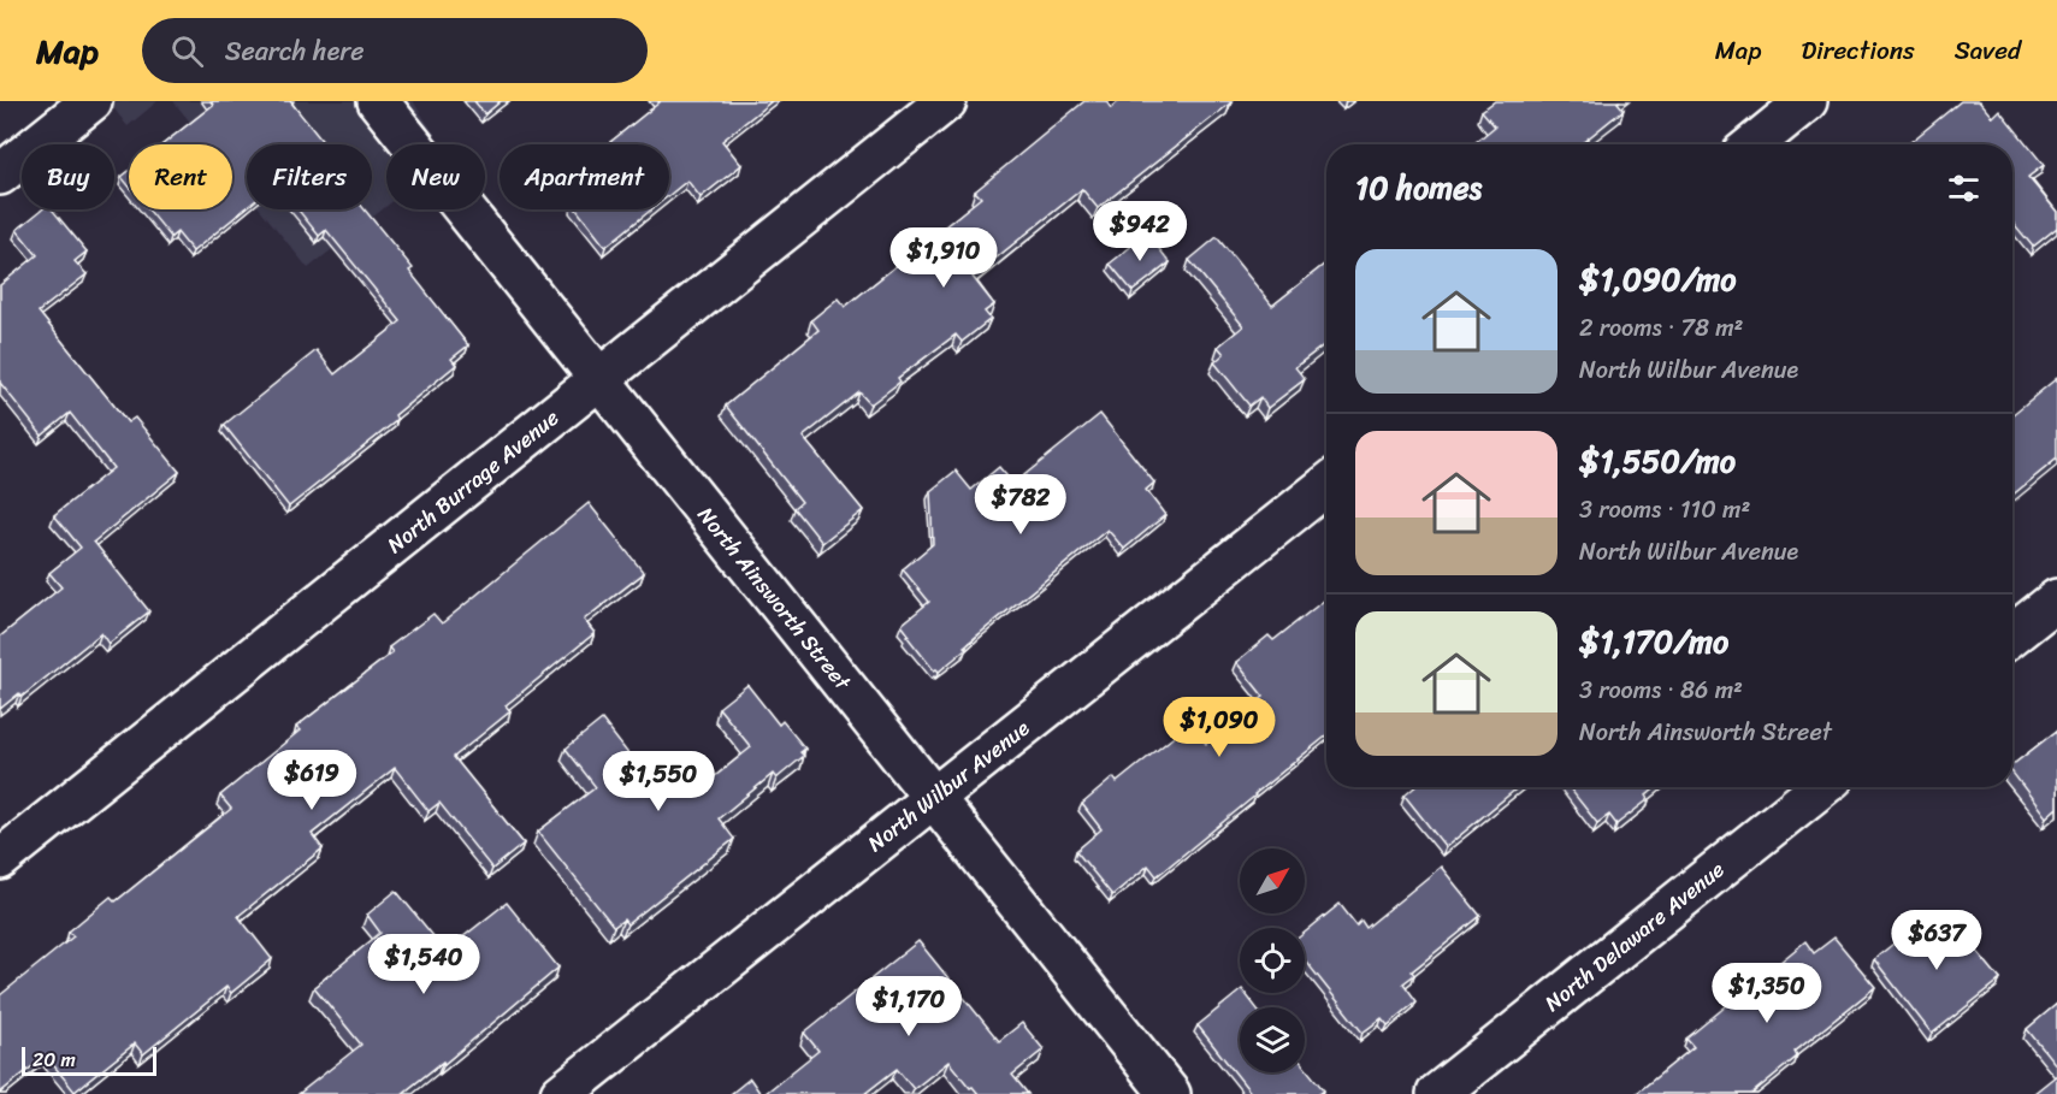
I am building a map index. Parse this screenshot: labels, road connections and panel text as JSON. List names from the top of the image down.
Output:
{
  "streets": {
    "street": [
      "North Burrage Avenue",
      "North Ainsworth Street",
      "North Wilbur Avenue",
      "North Delaware Avenue"
    ]
  },
  "crossings": [
    ["North Burrage Avenue", "North Ainsworth Street"],
    ["North Ainsworth Street", "North Wilbur Avenue"]
  ],
  "scale_bar": "20 m",
  "north": "top right",
  "page": {
    "header": "Map",
    "search": "Search here",
    "nav": ["Map", "Directions", "Saved"],
    "chip": [
      "Buy",
      "Rent",
      "Filters",
      "New",
      "Apartment"
    ],
    "heading": "10 homes",
    "price": [
      "$942",
      "$1,910",
      "$782",
      "$1,090",
      "$619",
      "$1,550",
      "$637",
      "$1,540",
      "$1,350",
      "$1,170"
    ],
    "list": [
      {
        "name": "$1,090/mo",
        "note": "2 rooms · 78 m² · North Wilbur Avenue"
      },
      {
        "name": "$1,550/mo",
        "note": "3 rooms · 110 m² · North Wilbur Avenue"
      },
      {
        "name": "$1,170/mo",
        "note": "3 rooms · 86 m² · North Ainsworth Street"
      }
    ],
    "scale": "20 m"
  }
}
